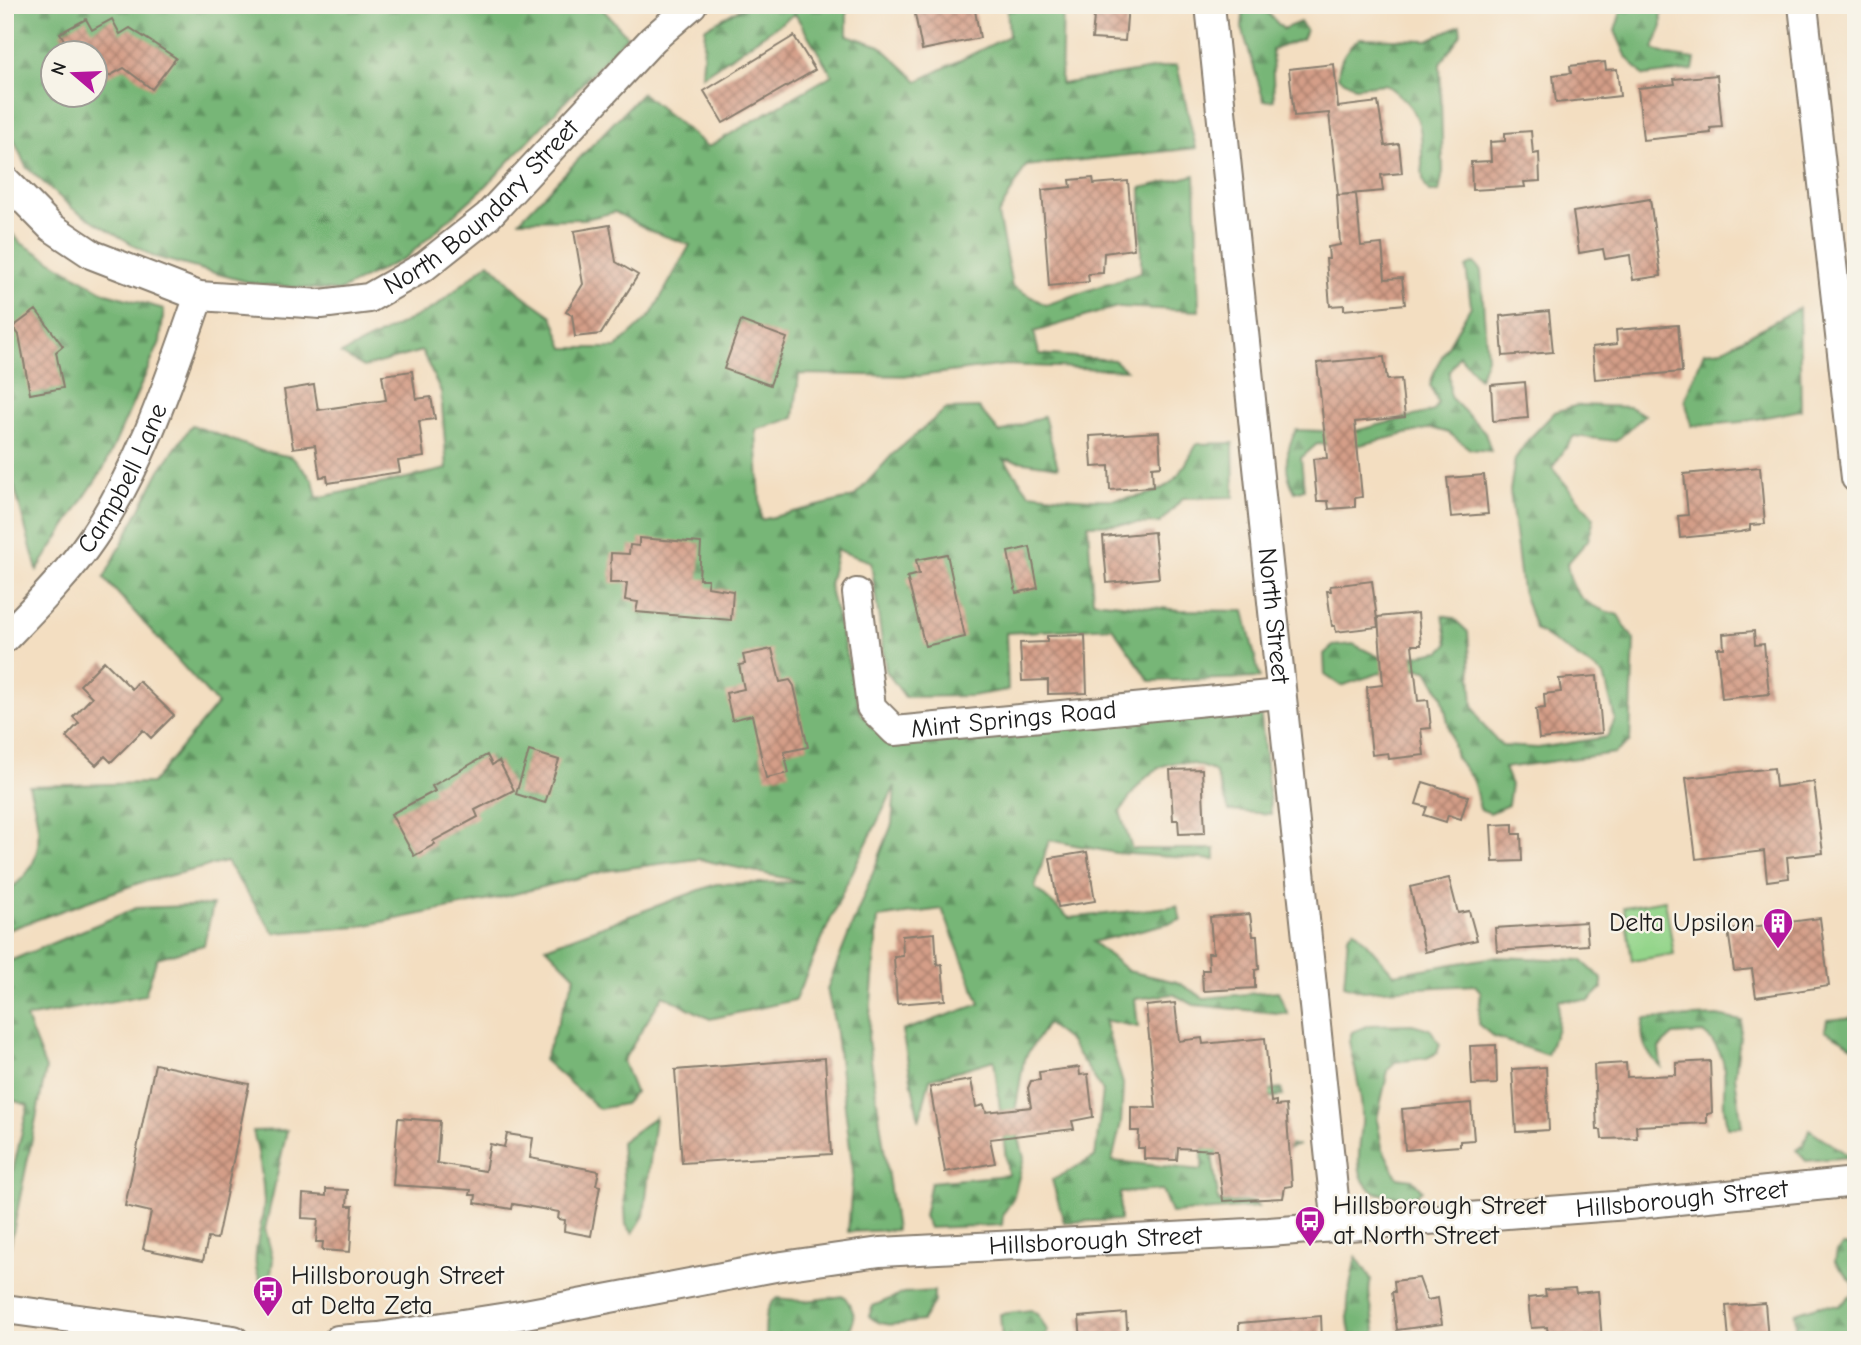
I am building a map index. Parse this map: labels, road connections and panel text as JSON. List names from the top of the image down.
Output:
{
  "streets": {
    "street": [
      "North Boundary Street",
      "Campbell Lane",
      "North Street",
      "Mint Springs Road",
      "Hillsborough Street"
    ]
  },
  "crossings": [
    ["North Boundary Street", "Campbell Lane"],
    ["North Street", "Mint Springs Road"],
    ["North Street", "Hillsborough Street"]
  ],
  "places": {
    "building": ["Delta Upsilon"],
    "bus stop": ["Hillsborough Street at North Street", "Hillsborough Street at Delta Zeta"]
  },
  "north": "left"
}
